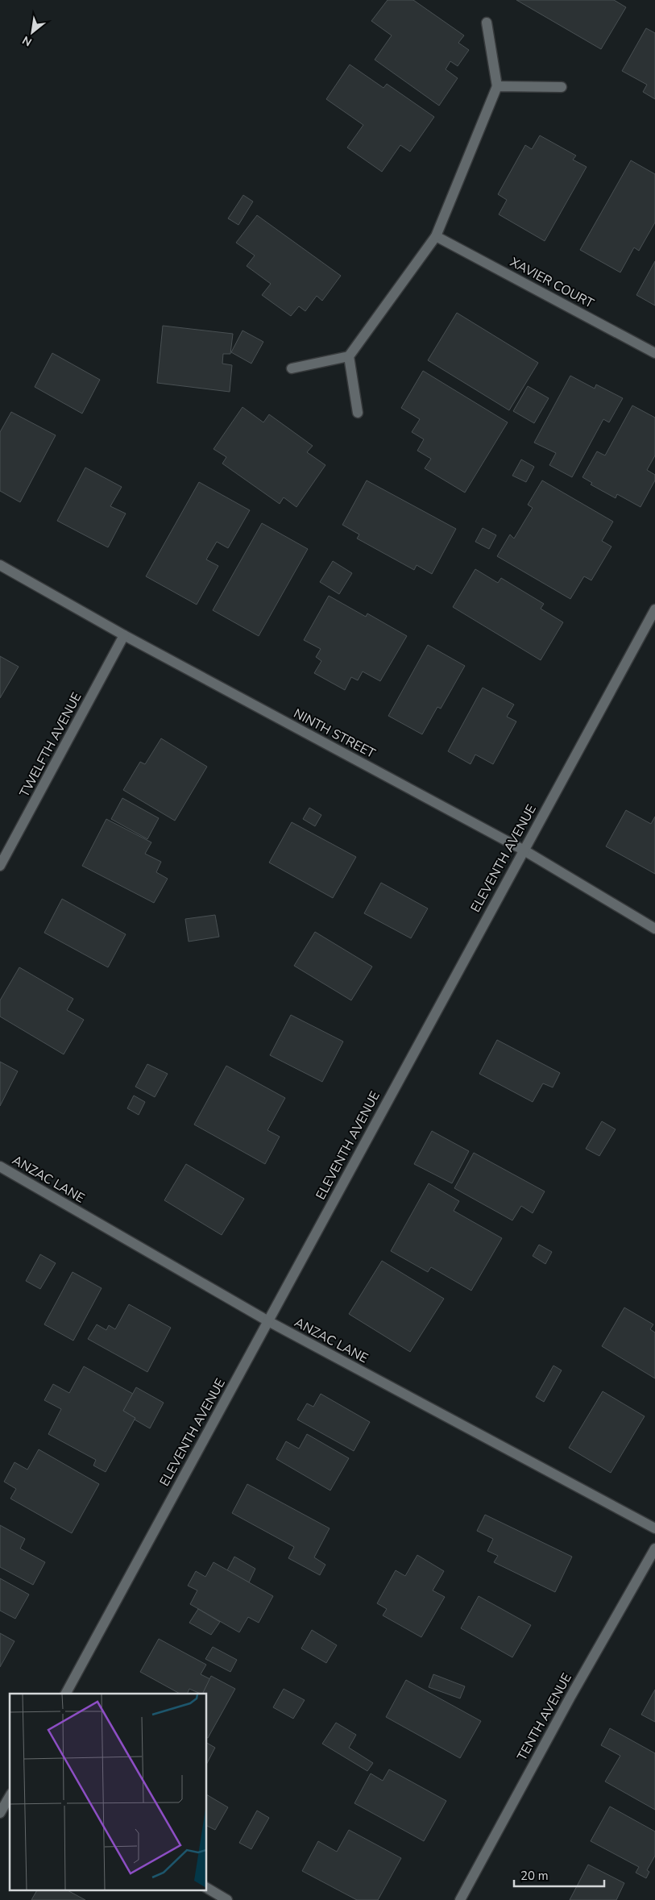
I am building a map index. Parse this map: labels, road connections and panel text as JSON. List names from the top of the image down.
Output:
{
  "streets": {
    "street": [
      "XAVIER COURT",
      "NINTH STREET",
      "TWELFTH AVENUE",
      "ELEVENTH AVENUE",
      "ANZAC LANE",
      "TENTH AVENUE"
    ]
  },
  "crossings": [
    ["NINTH STREET", "TWELFTH AVENUE"],
    ["NINTH STREET", "ELEVENTH AVENUE"],
    ["ELEVENTH AVENUE", "ANZAC LANE"]
  ],
  "scale_bar": "20 m",
  "north": "bottom left"
}
